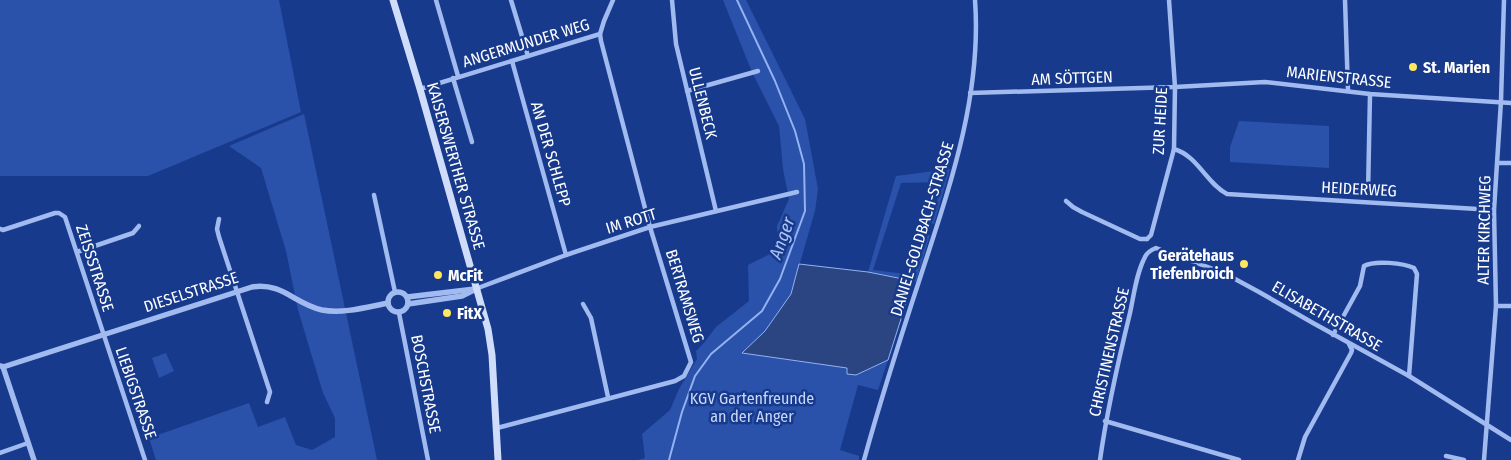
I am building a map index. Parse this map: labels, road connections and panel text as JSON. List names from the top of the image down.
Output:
{
  "streets": {
    "main road": ["KAISERSWERTHER STRASSE"],
    "street": [
      "ANGERMUNDER WEG",
      "MARIENSTRASSE",
      "AM SÖTTGEN",
      "ULLENBECK",
      "ZUR HEIDE",
      "AN DER SCHLEPP",
      "HEIDERWEG",
      "IM ROTT",
      "DANIEL-GOLDBACH-STRASSE",
      "ALTER KIRCHWEG",
      "ZEISSSTRASSE",
      "DIESELSTRASSE",
      "BERTRAMSWEG",
      "ELISABETHSTRASSE",
      "CHRISTINENSTRASSE",
      "BOSCHSTRASSE",
      "LIEBIGSTRASSE"
    ]
  },
  "crossings": [
    ["ANGERMUNDER WEG", "AN DER SCHLEPP"],
    ["ANGERMUNDER WEG", "KAISERSWERTHER STRASSE"],
    ["ANGERMUNDER WEG", "BERTRAMSWEG"],
    ["MARIENSTRASSE", "AM SÖTTGEN"],
    ["MARIENSTRASSE", "ZUR HEIDE"],
    ["MARIENSTRASSE", "ALTER KIRCHWEG"],
    ["AM SÖTTGEN", "ZUR HEIDE"],
    ["AM SÖTTGEN", "DANIEL-GOLDBACH-STRASSE"],
    ["ULLENBECK", "IM ROTT"],
    ["ZUR HEIDE", "HEIDERWEG"],
    ["AN DER SCHLEPP", "IM ROTT"],
    ["KAISERSWERTHER STRASSE", "IM ROTT"],
    ["KAISERSWERTHER STRASSE", "BERTRAMSWEG"],
    ["HEIDERWEG", "ALTER KIRCHWEG"],
    ["IM ROTT", "BERTRAMSWEG"],
    ["ALTER KIRCHWEG", "ELISABETHSTRASSE"],
    ["ZEISSSTRASSE", "DIESELSTRASSE"],
    ["ZEISSSTRASSE", "LIEBIGSTRASSE"],
    ["DIESELSTRASSE", "BOSCHSTRASSE"],
    ["DIESELSTRASSE", "LIEBIGSTRASSE"],
    ["ELISABETHSTRASSE", "CHRISTINENSTRASSE"]
  ],
  "water": ["Anger"],
  "parks": ["KGV Gartenfreunde an der Anger"],
  "places": [
    "St. Marien",
    "Gerätehaus Tiefenbroich",
    "McFit",
    "FitX"
  ]
}
